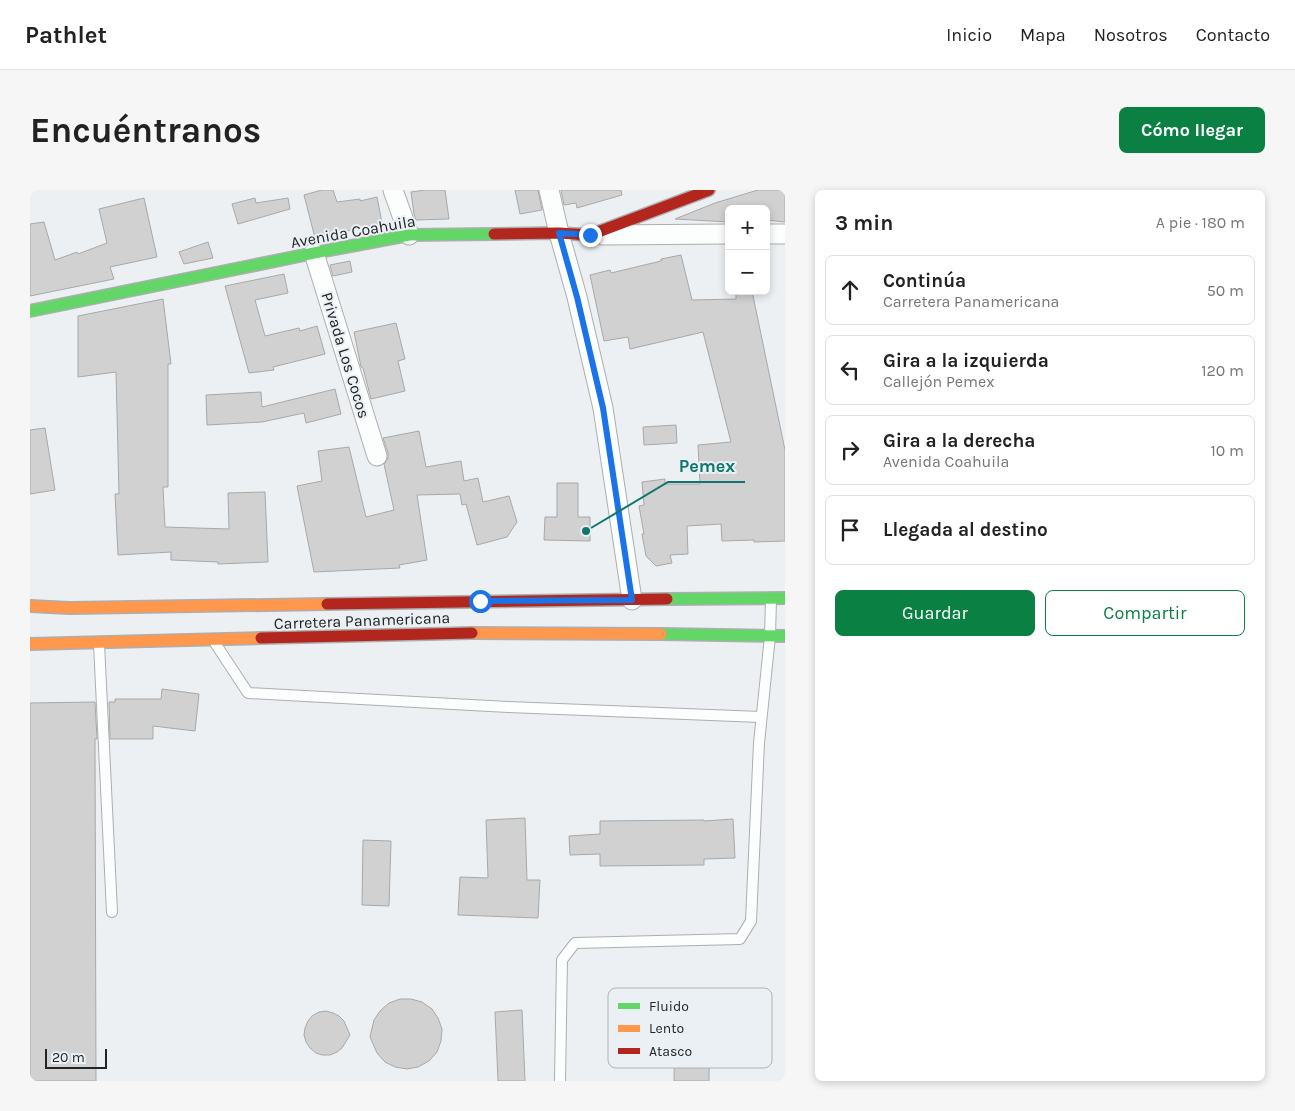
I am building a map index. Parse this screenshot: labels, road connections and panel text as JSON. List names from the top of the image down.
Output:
{
  "streets": {
    "main road": ["Avenida Coahuila", "Carretera Panamericana"],
    "street": ["Privada Los Cocos"]
  },
  "crossings": [
    ["Avenida Coahuila", "Privada Los Cocos"]
  ],
  "places": ["Pemex"],
  "legend": ["Fluido", "Lento", "Atasco"],
  "scale_bar": "20 m",
  "page": {
    "header": "Pathlet",
    "nav": [
      "Inicio",
      "Mapa",
      "Nosotros",
      "Contacto"
    ],
    "buttons": [
      "Cómo llegar",
      ["Guardar", "Compartir"]
    ],
    "title": "Encuéntranos",
    "heading": ["3 min", "A pie · 180 m"],
    "map_buttons": ["+", "−"],
    "list": [
      ["Continúa", "Carretera Panamericana", "50 m"],
      ["Gira a la izquierda", "Callejón Pemex", "120 m"],
      ["Gira a la derecha", "Avenida Coahuila", "10 m"],
      "Llegada al destino"
    ],
    "scale": "20 m"
  }
}
